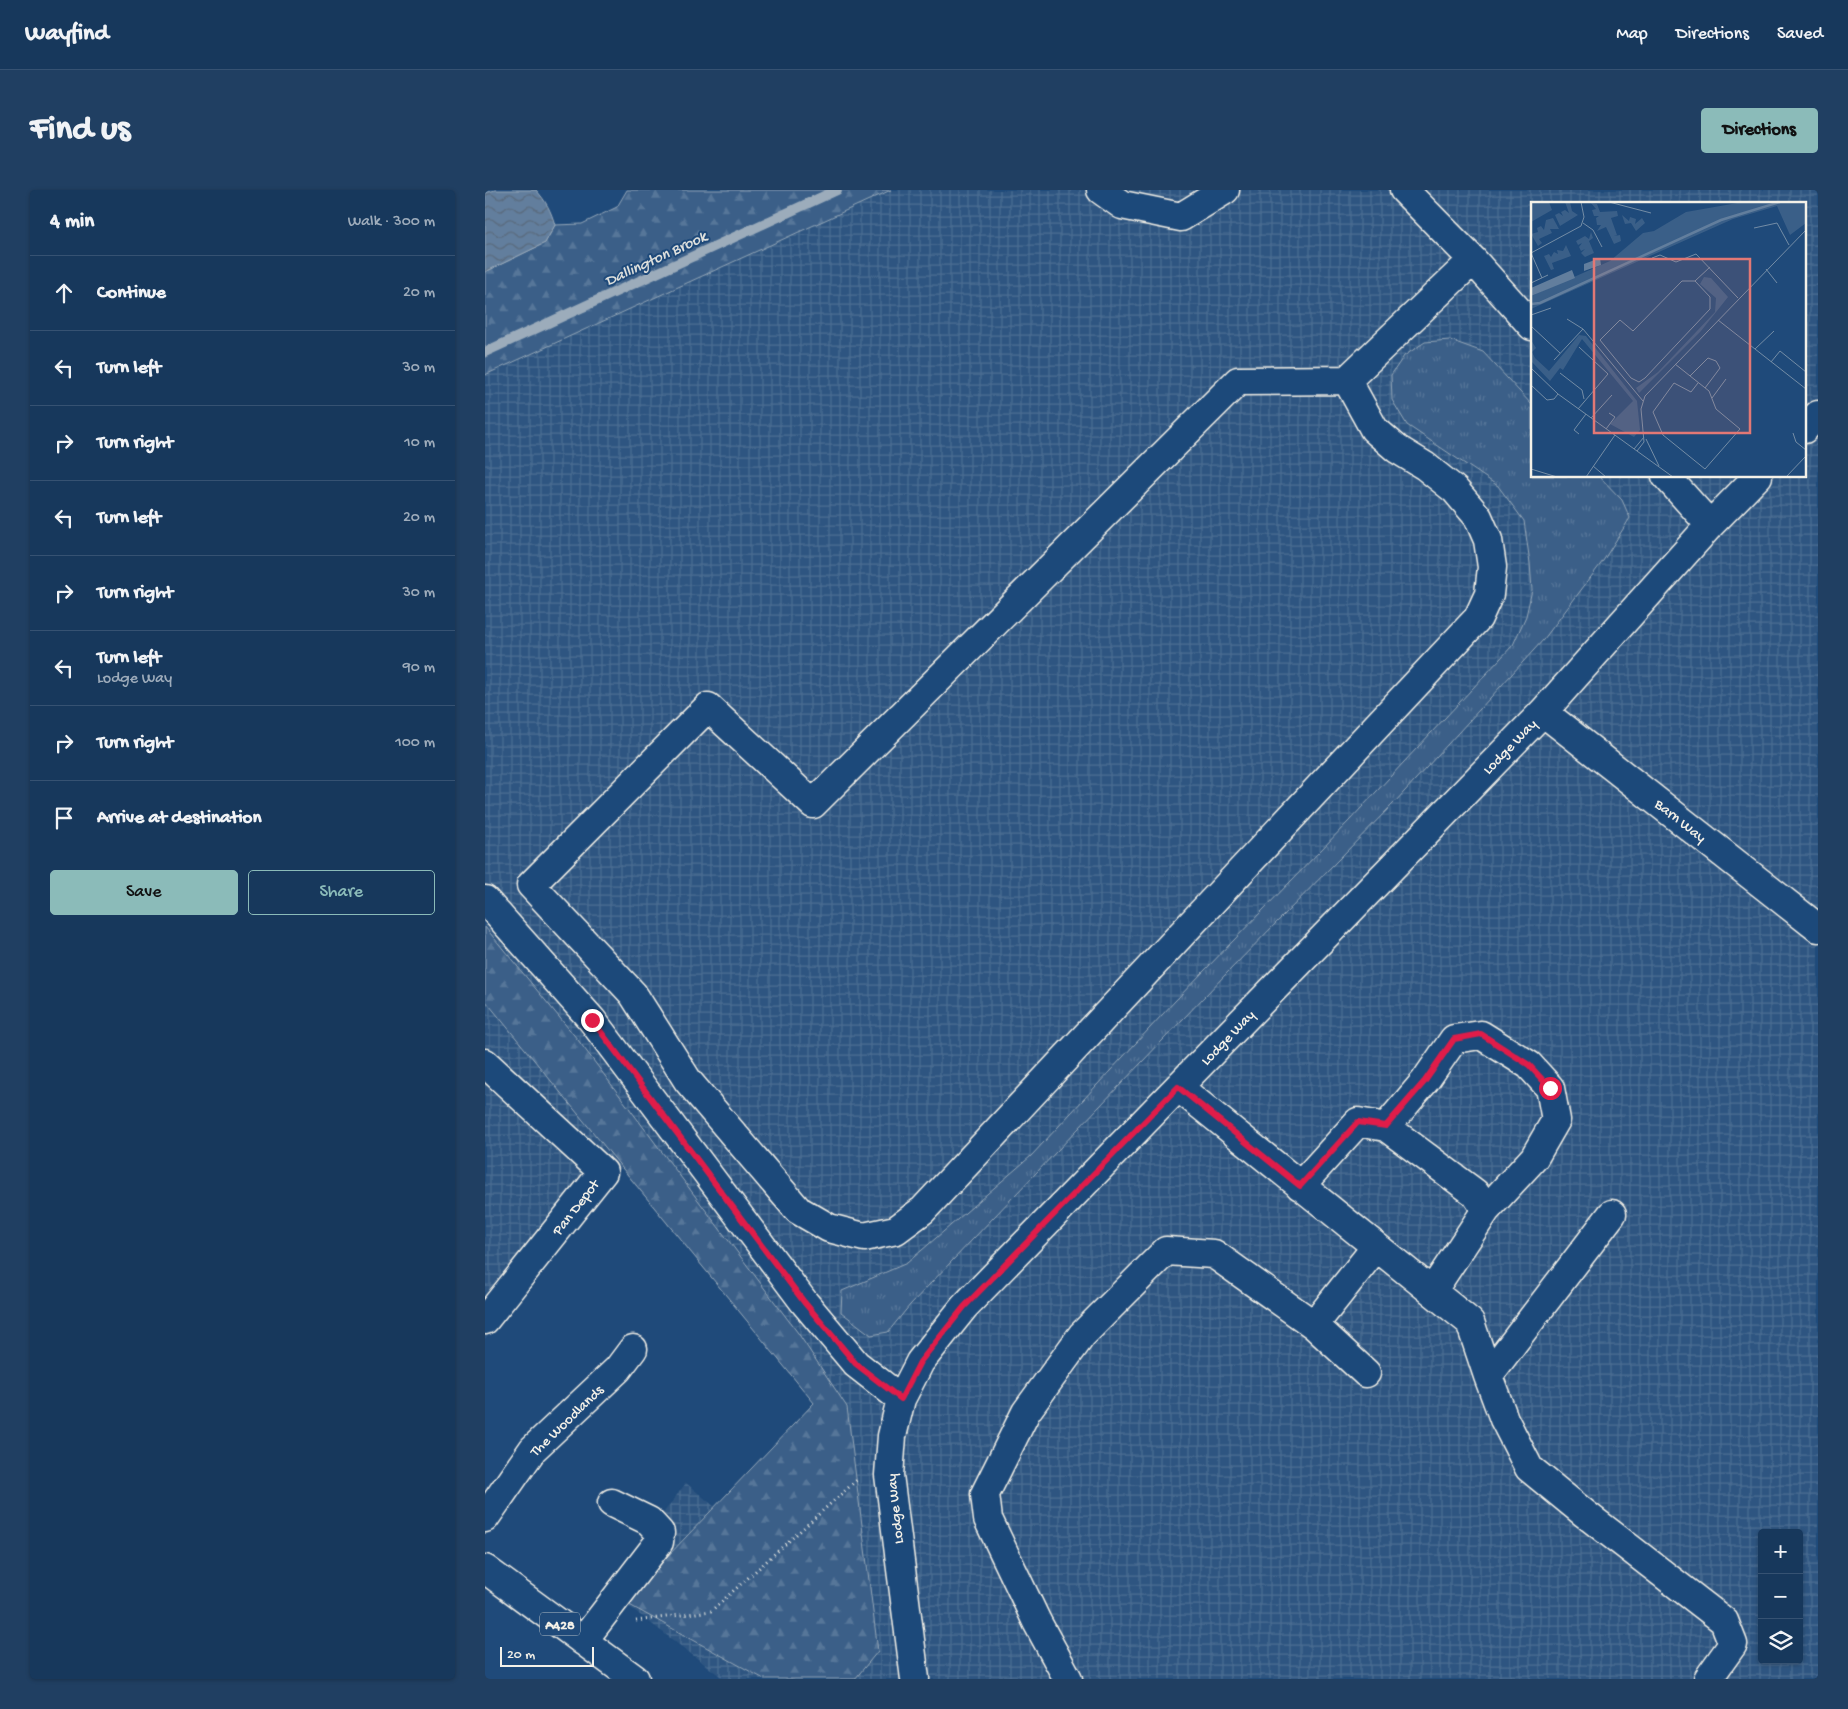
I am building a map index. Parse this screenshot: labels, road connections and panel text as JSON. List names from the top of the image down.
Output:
{
  "streets": {
    "street": [
      "Lodge Way",
      "Barn Way",
      "Pan Depot",
      "The Woodlands",
      "A428"
    ]
  },
  "crossings": [
    ["Lodge Way", "Barn Way"]
  ],
  "water": ["Dallington Brook"],
  "scale_bar": "20 m",
  "page": {
    "header": "Wayfind",
    "nav": ["Map", "Directions", "Saved"],
    "buttons": [
      "Directions",
      ["Save", "Share"]
    ],
    "title": "Find us",
    "heading": ["4 min", "Walk · 300 m"],
    "list": [
      ["Continue", "20 m"],
      ["Turn left", "30 m"],
      ["Turn right", "10 m"],
      ["Turn left", "20 m"],
      ["Turn right", "30 m"],
      ["Turn left", "Lodge Way", "90 m"],
      ["Turn right", "100 m"],
      "Arrive at destination"
    ],
    "map_buttons": ["+", "−"],
    "scale": "20 m"
  }
}
